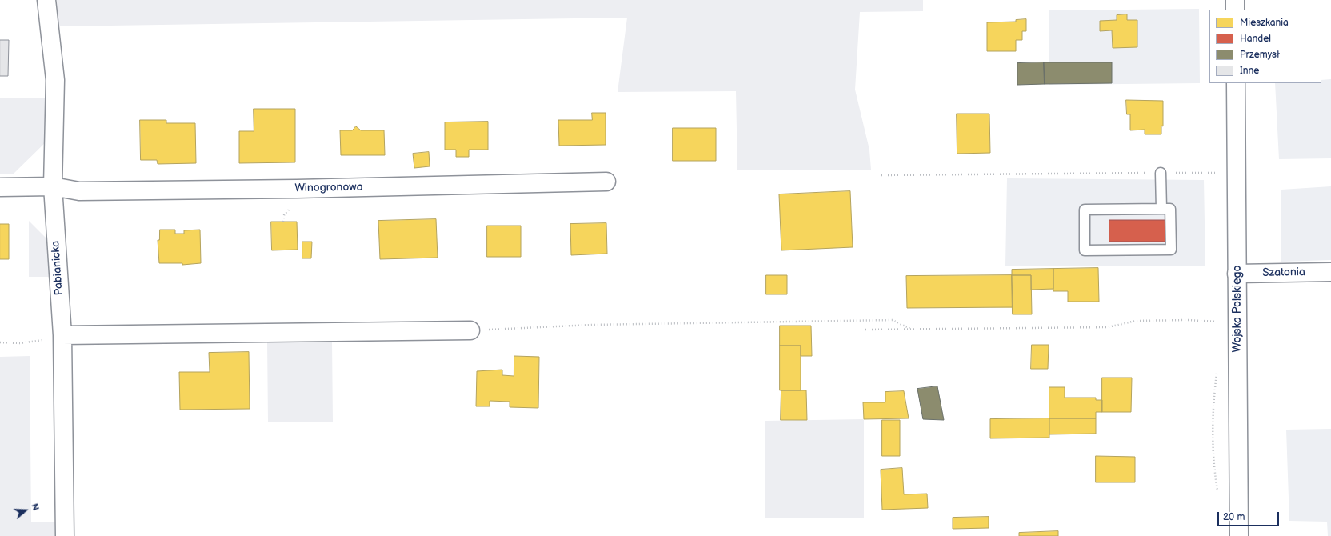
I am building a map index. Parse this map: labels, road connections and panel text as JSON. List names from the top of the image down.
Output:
{
  "streets": {
    "street": [
      "Winogronowa",
      "Pabianicka",
      "Szatonia",
      "Wojska Polskiego"
    ]
  },
  "crossings": [
    ["Winogronowa", "Pabianicka"],
    ["Szatonia", "Wojska Polskiego"]
  ],
  "legend": [
    "Mieszkania",
    "Handel",
    "Przemysł",
    "Inne"
  ],
  "scale_bar": "20 m",
  "north": "right"
}
